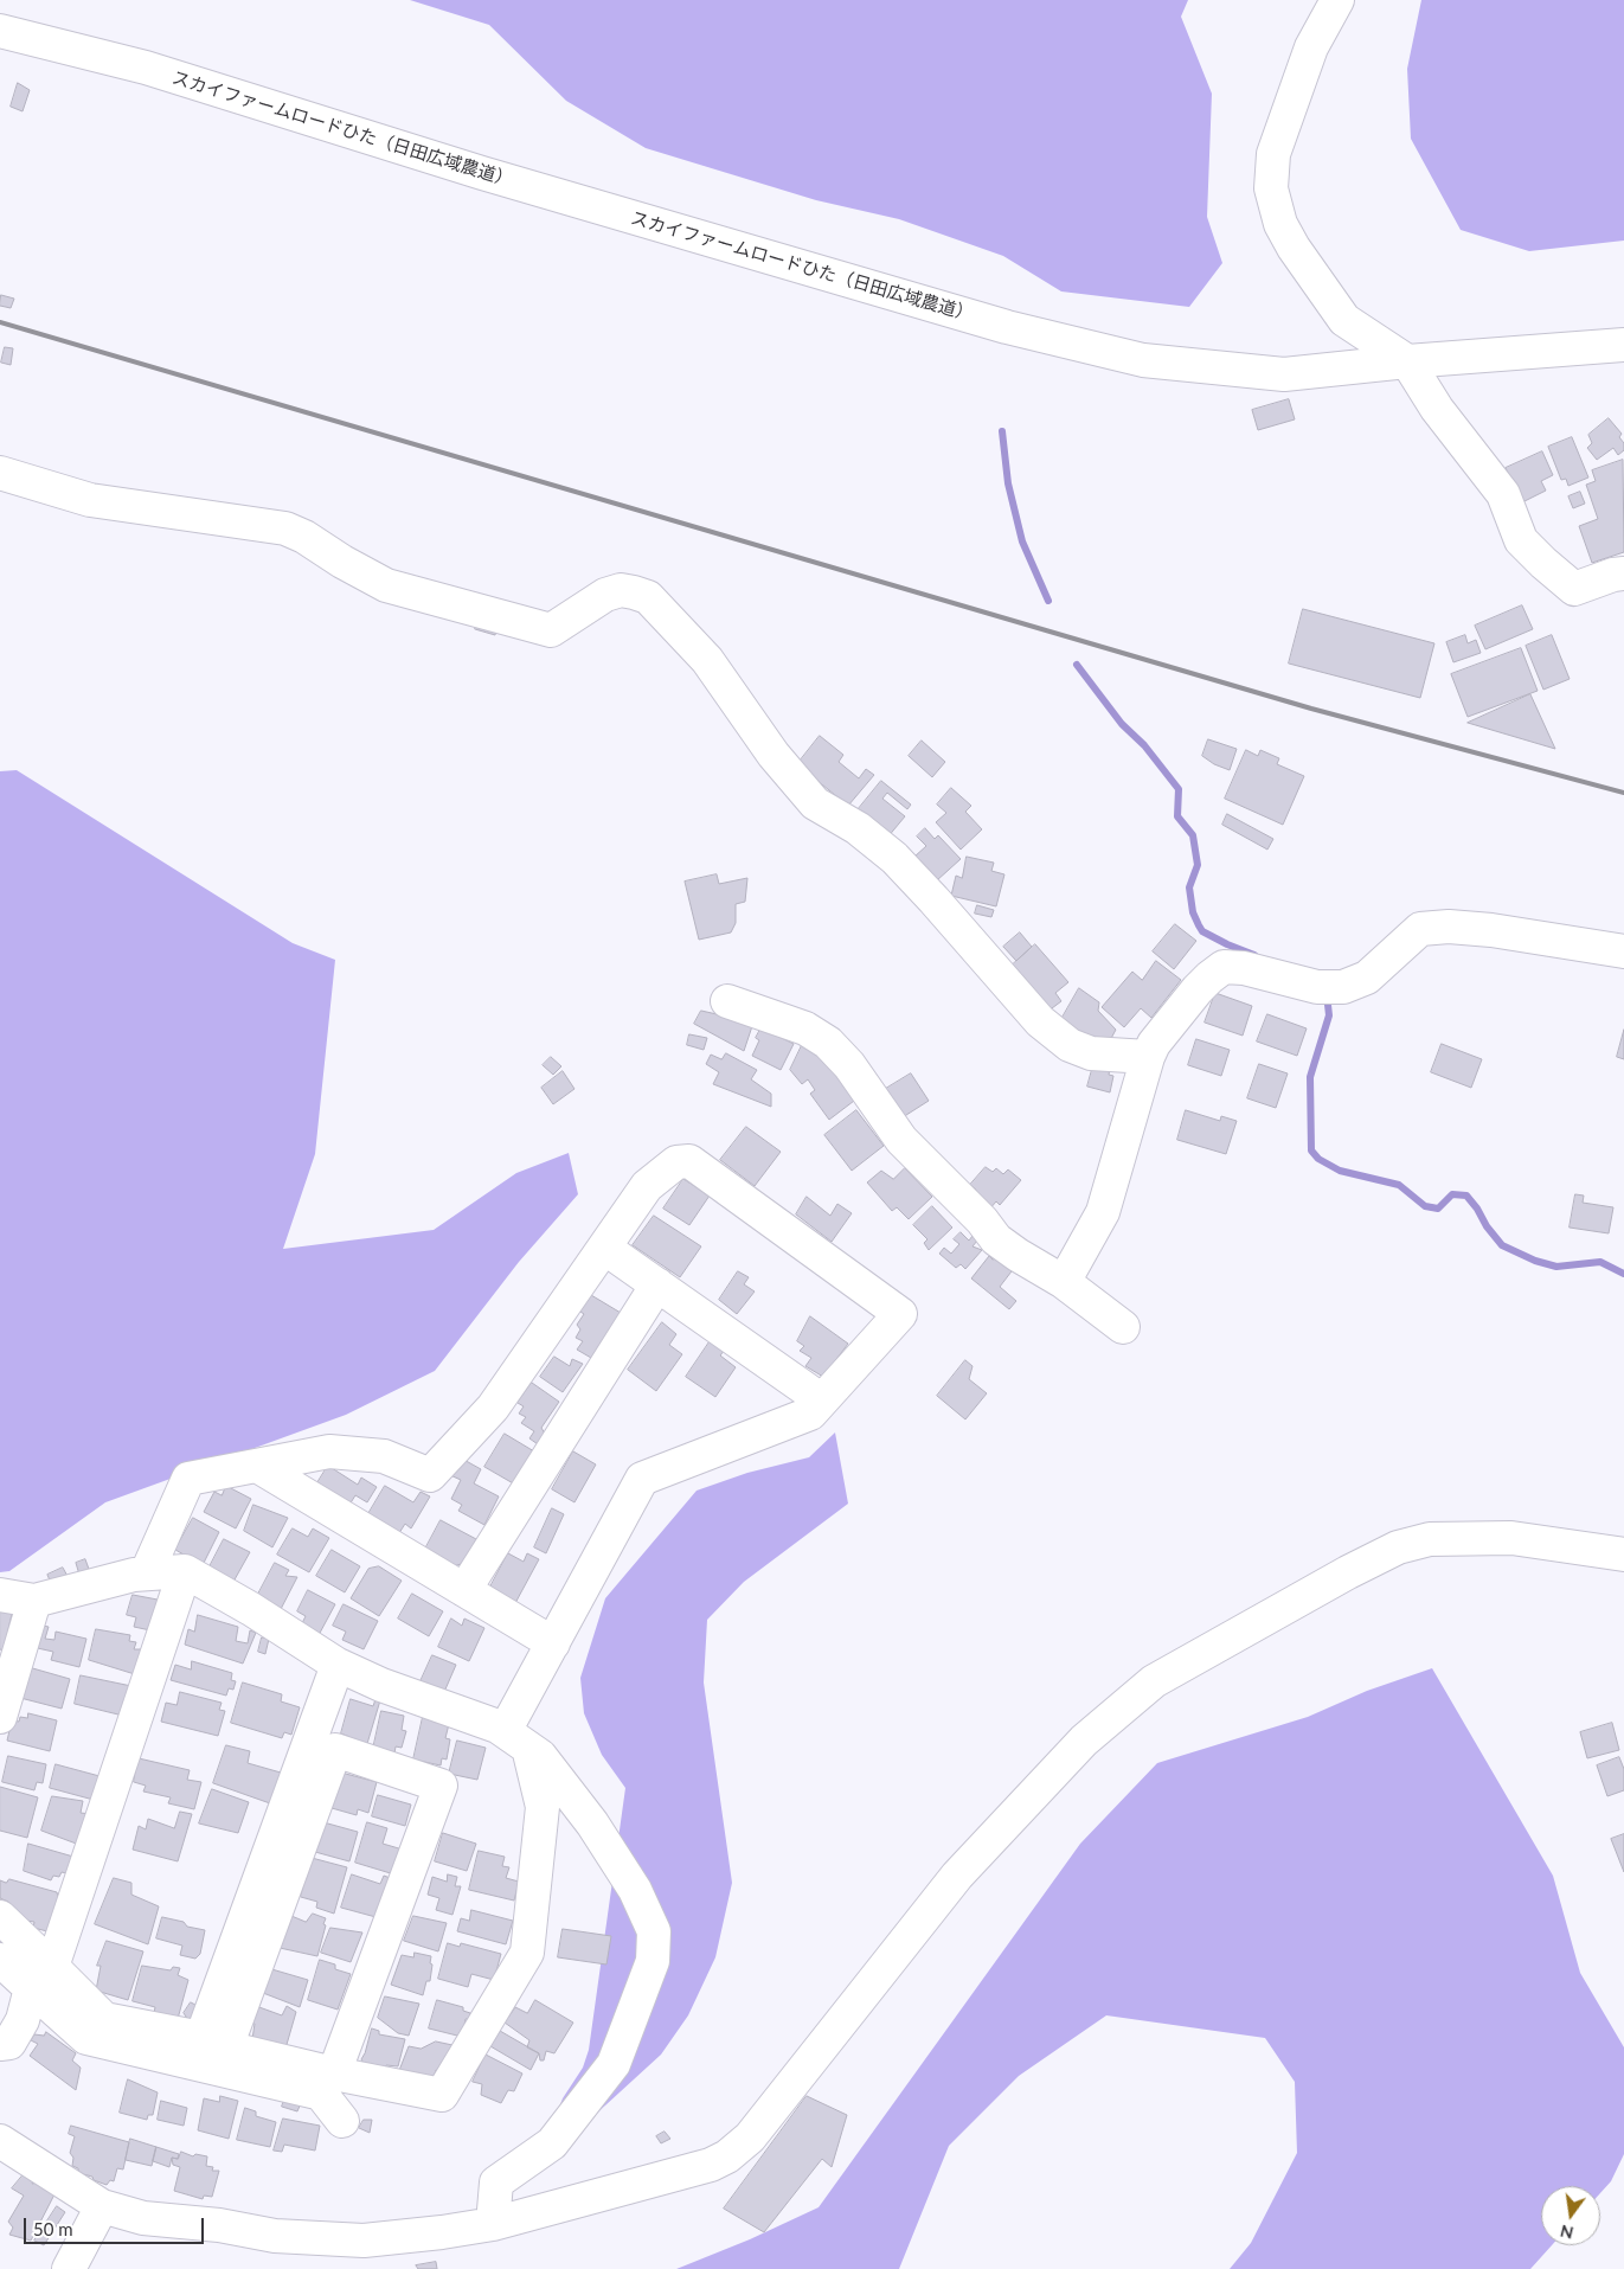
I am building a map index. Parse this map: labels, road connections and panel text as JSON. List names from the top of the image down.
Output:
{
  "streets": {
    "street": ["スカイファームロードひた（日田広域農道）"]
  },
  "scale_bar": "50 m",
  "north": "bottom"
}
